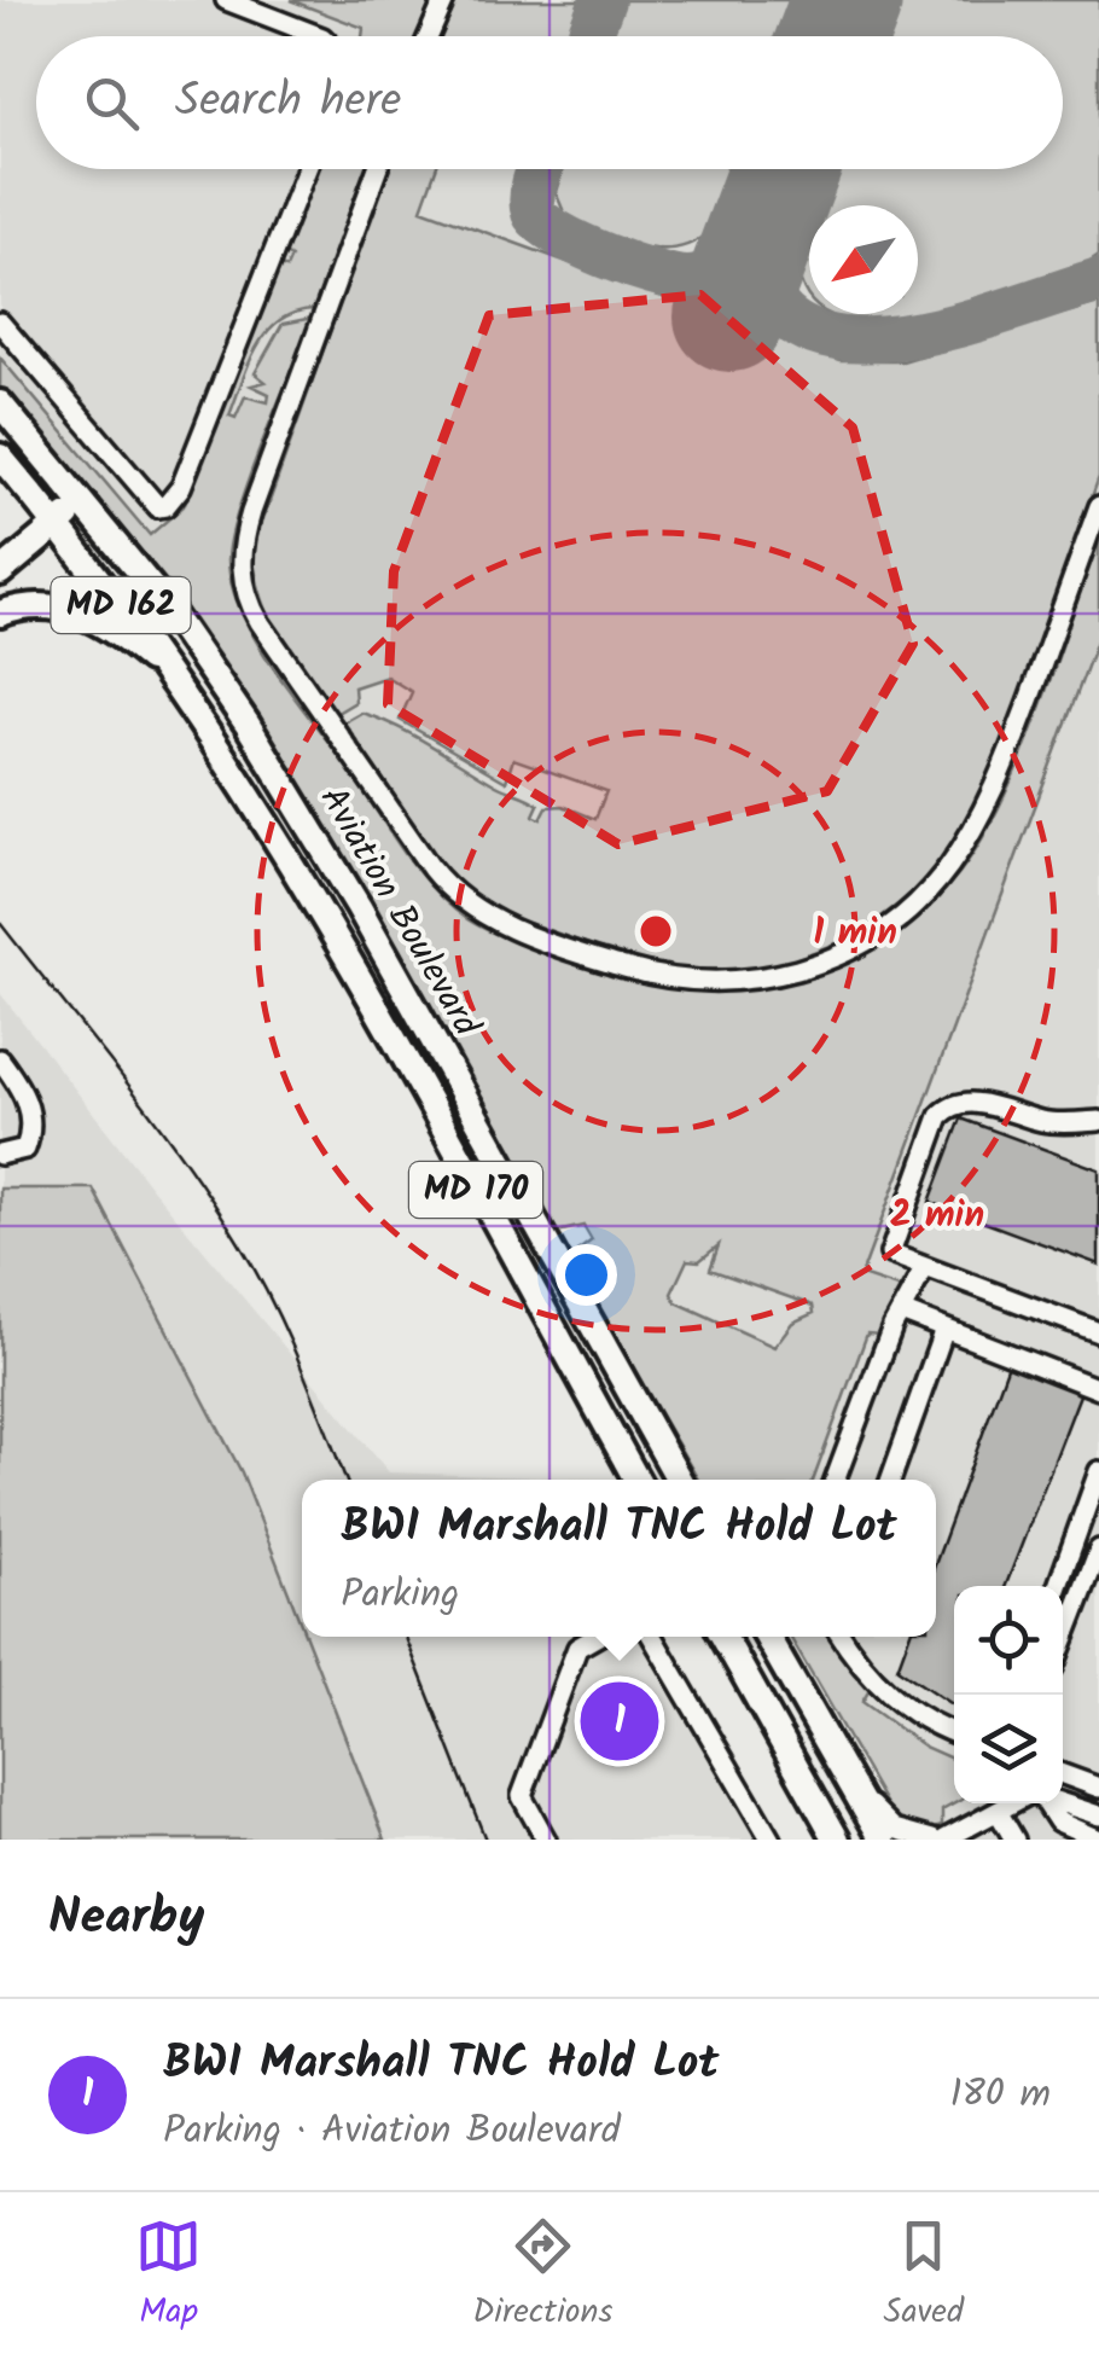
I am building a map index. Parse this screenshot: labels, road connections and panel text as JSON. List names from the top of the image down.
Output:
{
  "streets": {
    "main road": ["MD 162", "Aviation Boulevard", "MD 170"]
  },
  "crossings": [
    ["Aviation Boulevard", "MD 170"]
  ],
  "north": "bottom left",
  "page": {
    "search": "Search here",
    "popup": ["BWI Marshall TNC Hold Lot", "Parking"],
    "pins": "1",
    "heading": "Nearby",
    "list": [
      {
        "mark": "1",
        "name": "BWI Marshall TNC Hold Lot",
        "note": "Parking · Aviation Boulevard",
        "value": "180 m"
      }
    ],
    "nav": ["Map", "Directions", "Saved"]
  },
  "rings": ["1 min", "2 min"]
}
